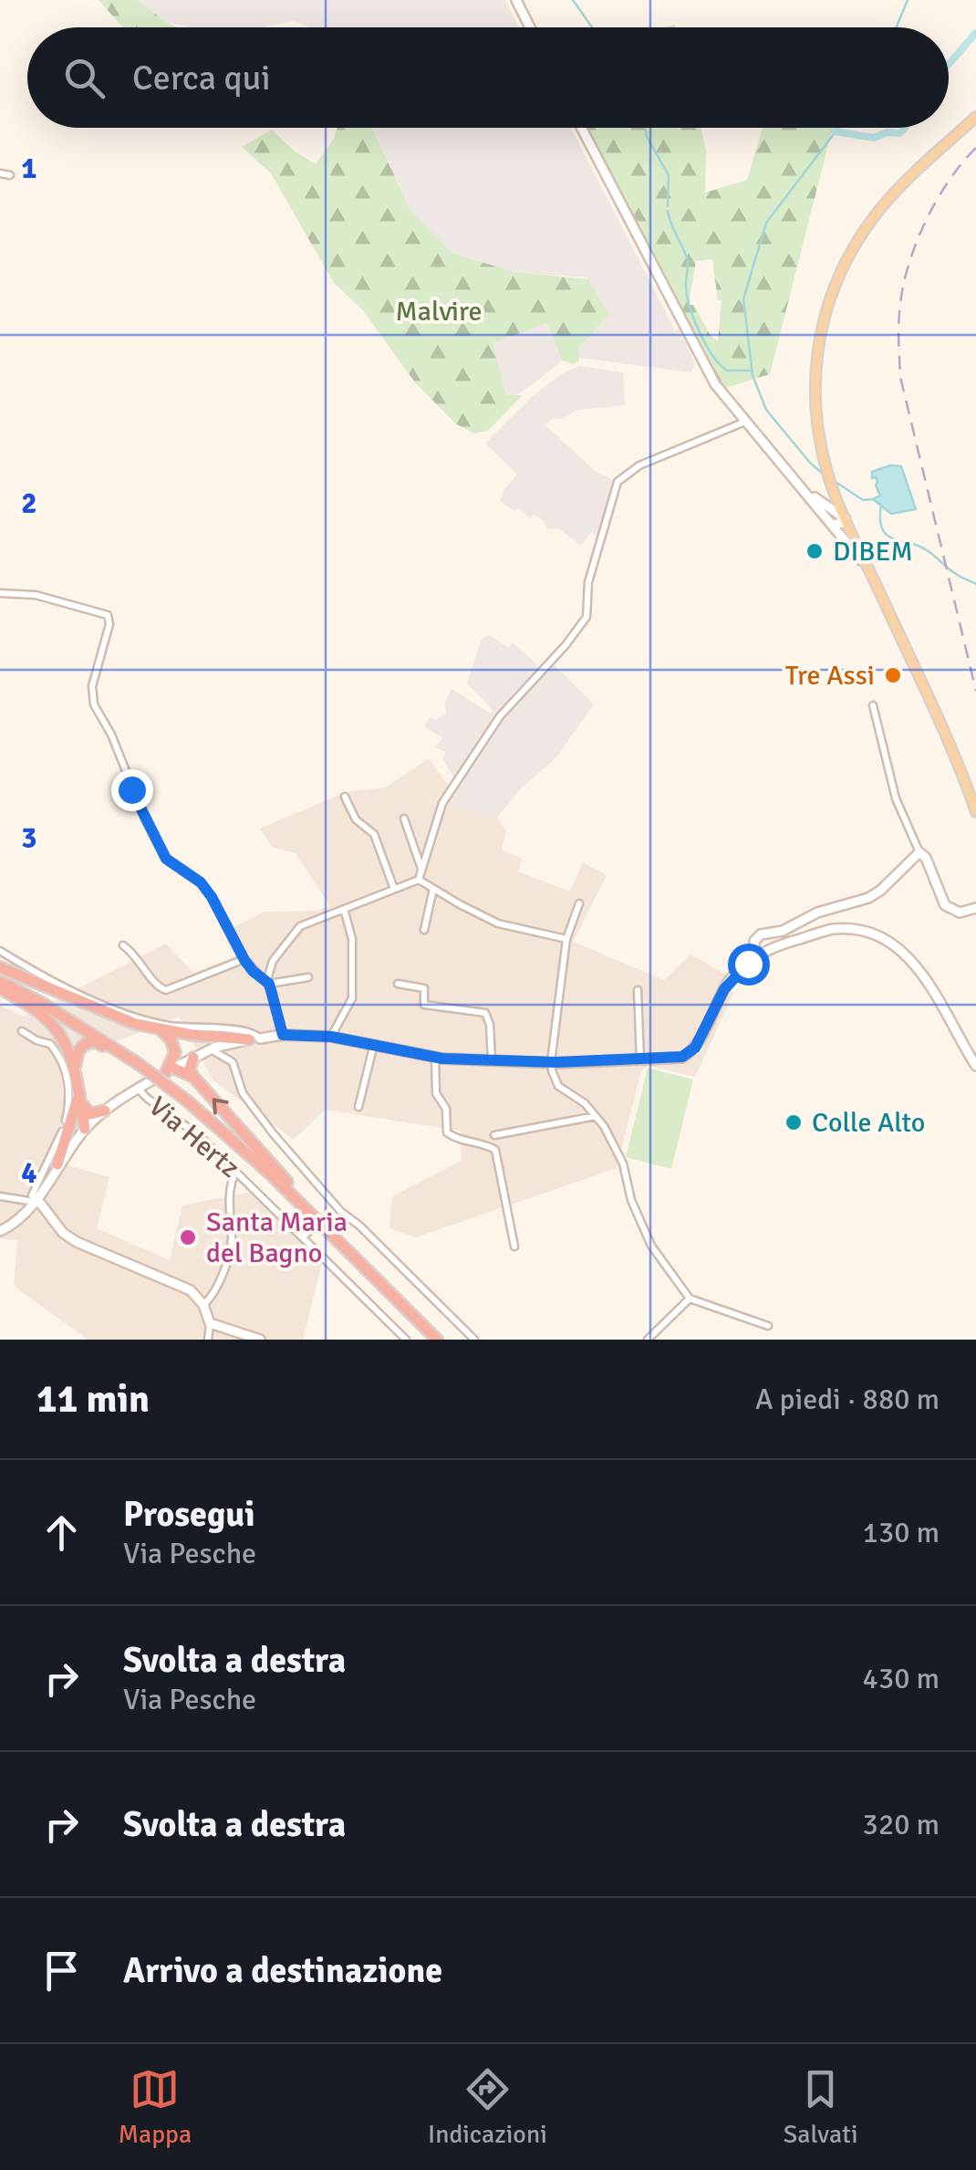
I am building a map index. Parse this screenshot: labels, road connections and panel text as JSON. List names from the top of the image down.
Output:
{
  "streets": {
    "street": ["Via Hertz"]
  },
  "parks": ["Malvire"],
  "places": [
    "DIBEM",
    "Tre Assi",
    "Colle Alto",
    "Santa Maria del Bagno"
  ],
  "page": {
    "search": "Cerca qui",
    "heading": ["11 min", "A piedi · 880 m"],
    "list": [
      ["Prosegui", "Via Pesche", "130 m"],
      ["Svolta a destra", "Via Pesche", "430 m"],
      ["Svolta a destra", "320 m"],
      "Arrivo a destinazione"
    ],
    "nav": ["Mappa", "Indicazioni", "Salvati"]
  },
  "grid": {
    "rows": [
      "1",
      "2",
      "3",
      "4"
    ]
  }
}
